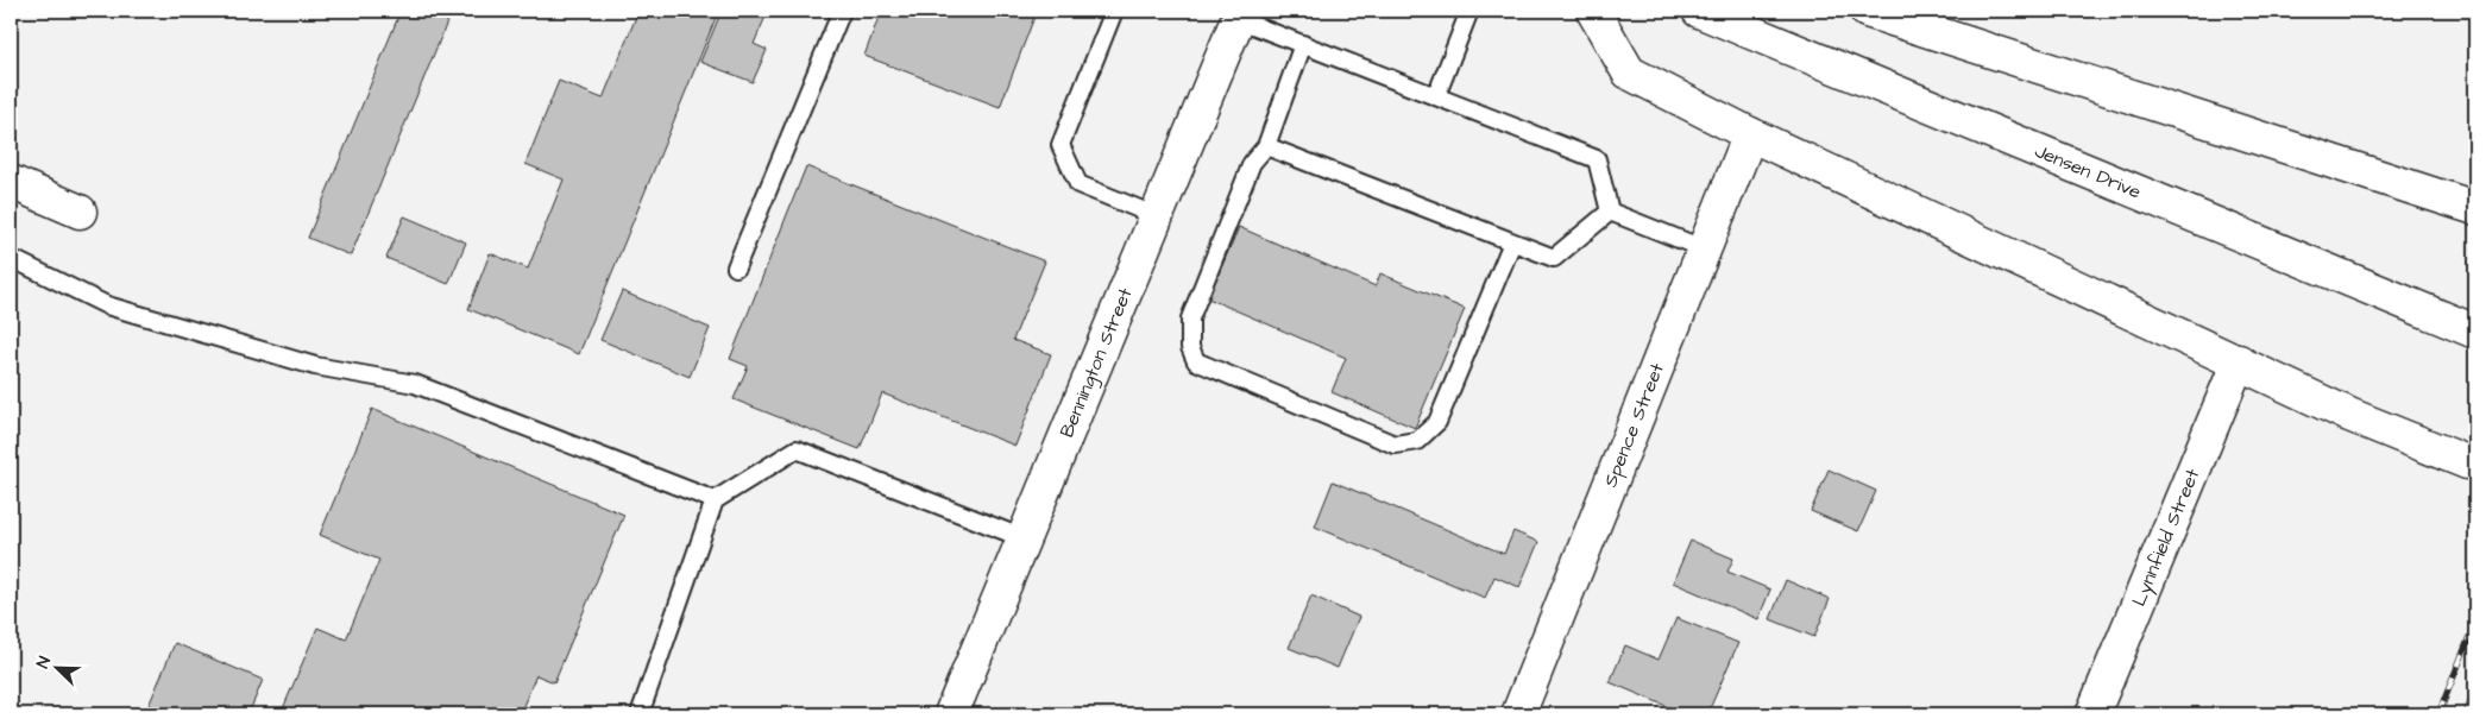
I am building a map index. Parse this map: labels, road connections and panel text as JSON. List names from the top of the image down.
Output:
{
  "streets": {
    "street": [
      "Jensen Drive",
      "Bennington Street",
      "Spence Street",
      "Lynnfield Street"
    ]
  },
  "north": "top left"
}
